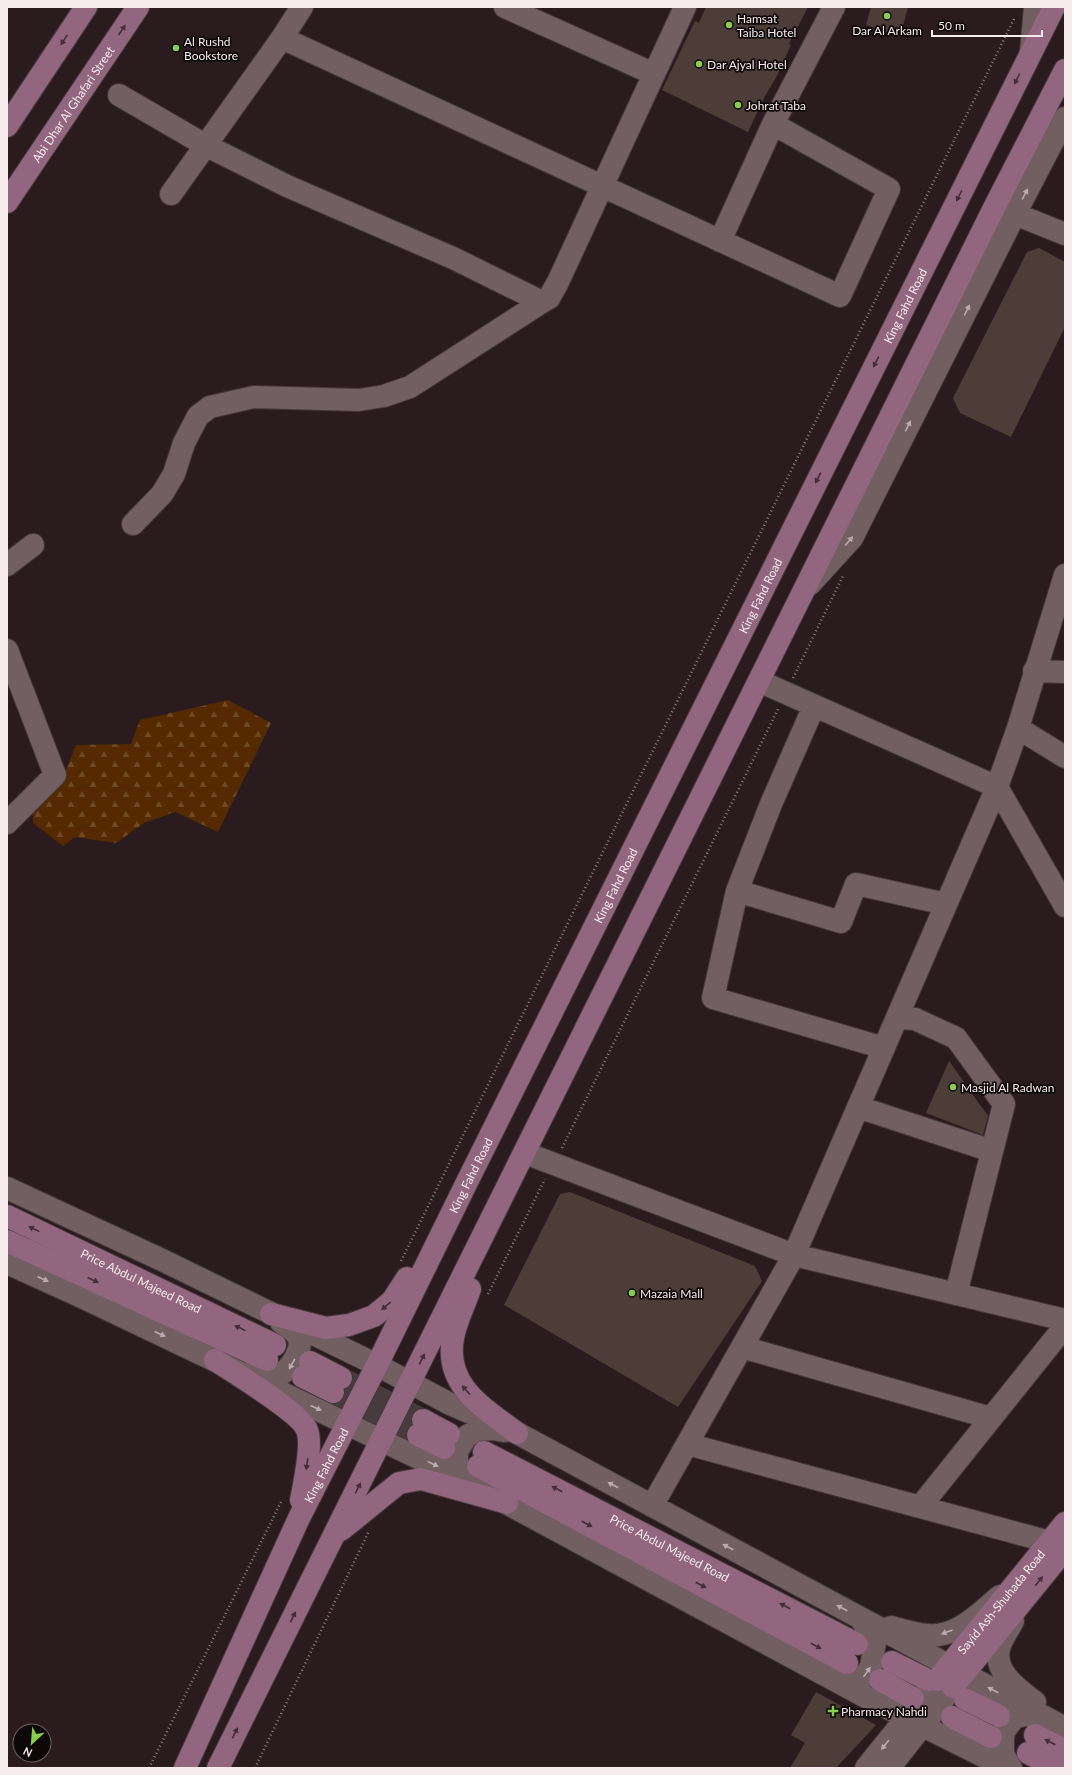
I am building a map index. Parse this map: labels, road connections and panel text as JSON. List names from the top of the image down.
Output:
{
  "streets": {
    "main road": [
      "Abi Dhar Al Ghafari Street",
      "King Fahd Road",
      "Price Abdul Majeed Road",
      "Sayid Ash-Shuhada Road"
    ]
  },
  "places": {
    "other": [
      "Dar Al Arkam",
      "Hamsat Taiba Hotel",
      "Al Rushd Bookstore",
      "Dar Ajyal Hotel",
      "Johrat Taba",
      "Masjid Al Radwan",
      "Mazaia Mall"
    ],
    "health": ["Pharmacy Nahdi"]
  },
  "scale_bar": "50 m",
  "north": "bottom left"
}
